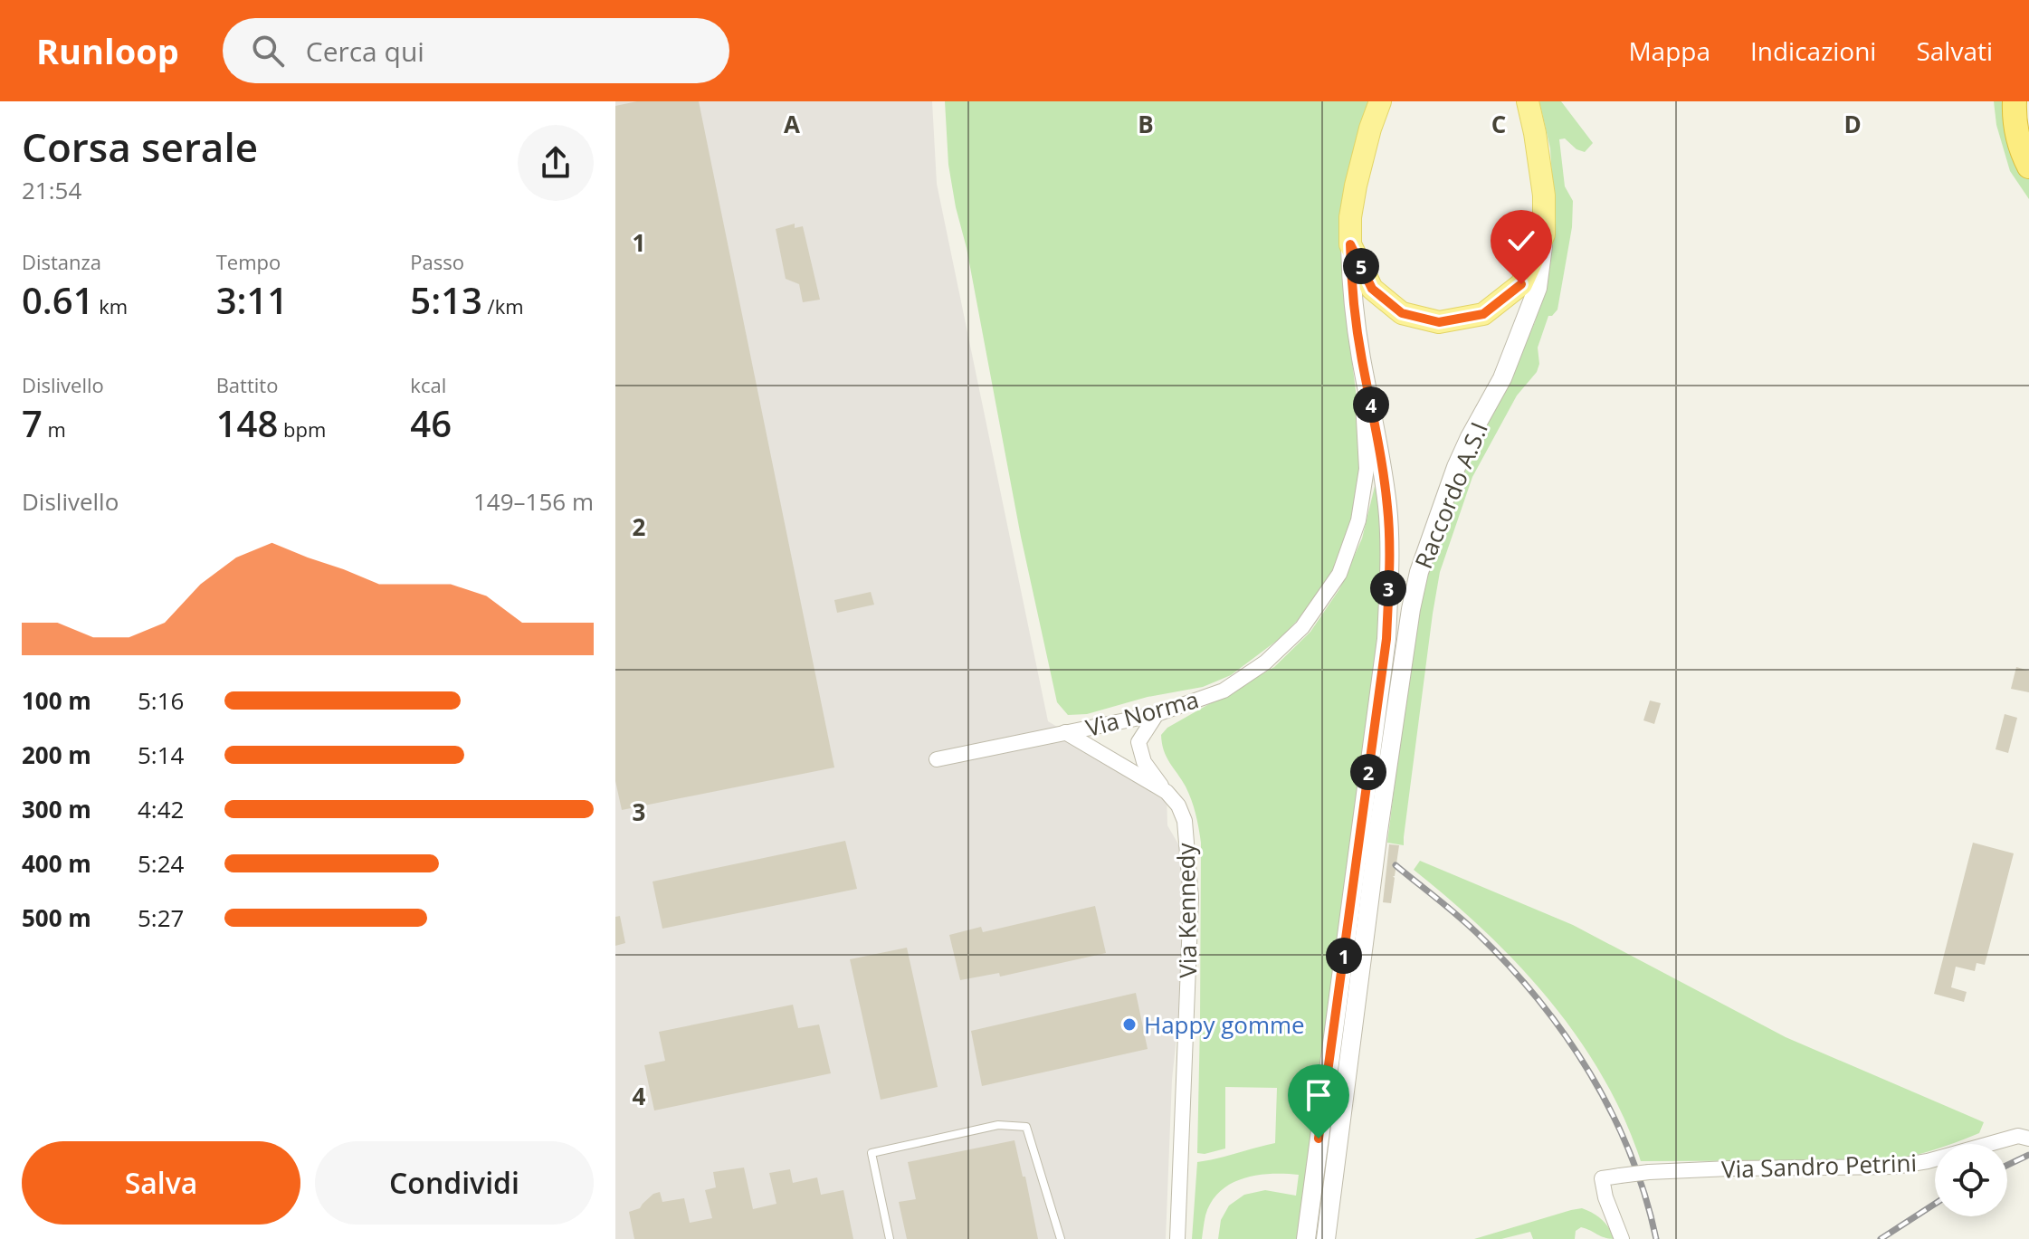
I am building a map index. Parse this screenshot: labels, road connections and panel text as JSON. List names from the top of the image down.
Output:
{
  "streets": {
    "street": [
      "Raccordo A.S.I",
      "Via Norma",
      "Via Kennedy",
      "Via Sandro Petrini"
    ]
  },
  "crossings": [
    ["Raccordo A.S.I", "Via Norma"],
    ["Via Norma", "Via Kennedy"]
  ],
  "places": ["Happy gomme"],
  "page": {
    "header": "Runloop",
    "search": "Cerca qui",
    "nav": ["Mappa", "Indicazioni", "Salvati"],
    "heading": ["Corsa serale", "21:54"],
    "stats": [
      ["Distanza", "0.61 km"],
      ["Tempo", "3:11"],
      ["Passo", "5:13 /km"],
      ["Dislivello", "7 m"],
      ["Battito", "148 bpm"],
      ["kcal", "46"]
    ],
    "pins": [
      "5",
      "4",
      "3",
      "2",
      "1"
    ],
    "chart": ["Dislivello", "149–156 m"],
    "list": [
      {
        "name": "100 m",
        "note": "5:16"
      },
      {
        "name": "200 m",
        "note": "5:14"
      },
      {
        "name": "300 m",
        "note": "4:42"
      },
      {
        "name": "400 m",
        "note": "5:24"
      },
      {
        "name": "500 m",
        "note": "5:27"
      }
    ],
    "buttons": ["Salva", "Condividi"]
  },
  "grid": {
    "columns": [
      "A",
      "B",
      "C",
      "D"
    ],
    "rows": [
      "1",
      "2",
      "3",
      "4"
    ]
  }
}
